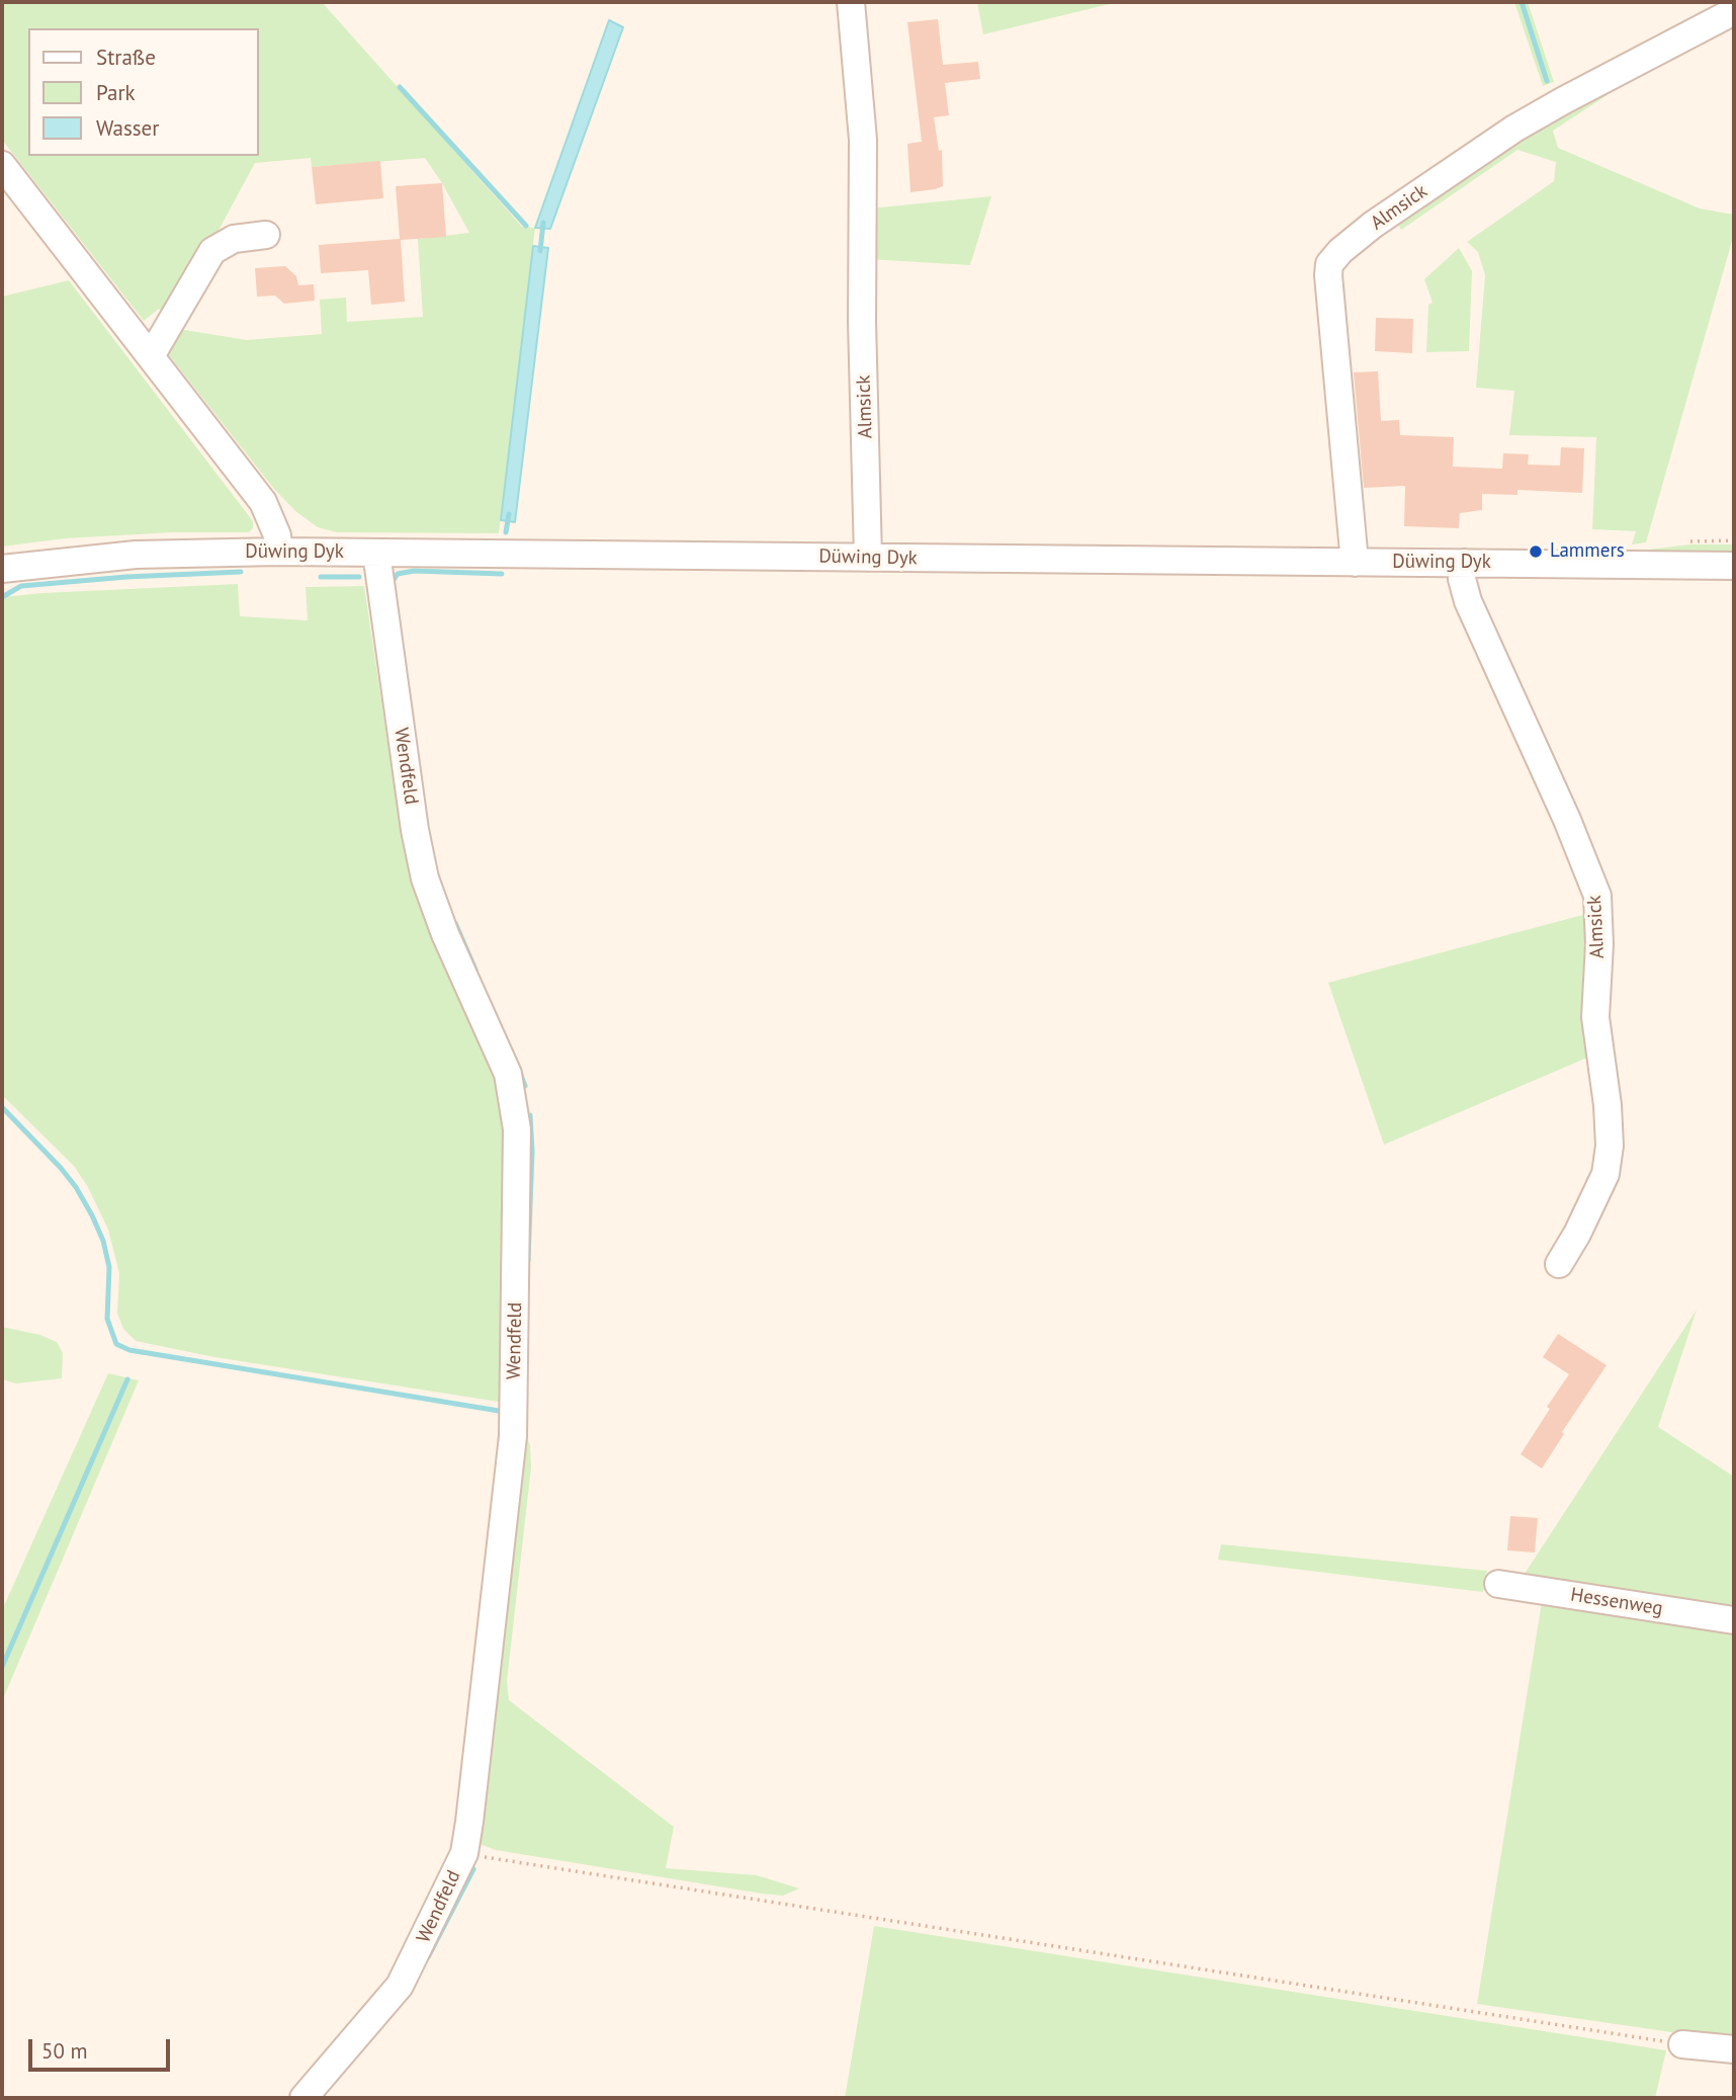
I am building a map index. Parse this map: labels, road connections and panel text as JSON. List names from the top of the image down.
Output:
{
  "streets": {
    "street": [
      "Almsick",
      "Düwing Dyk",
      "Wendfeld",
      "Hessenweg"
    ]
  },
  "crossings": [
    ["Almsick", "Düwing Dyk"],
    ["Düwing Dyk", "Wendfeld"]
  ],
  "places": ["Lammers"],
  "legend": ["Straße", "Park", "Wasser"],
  "scale_bar": "50 m"
}
